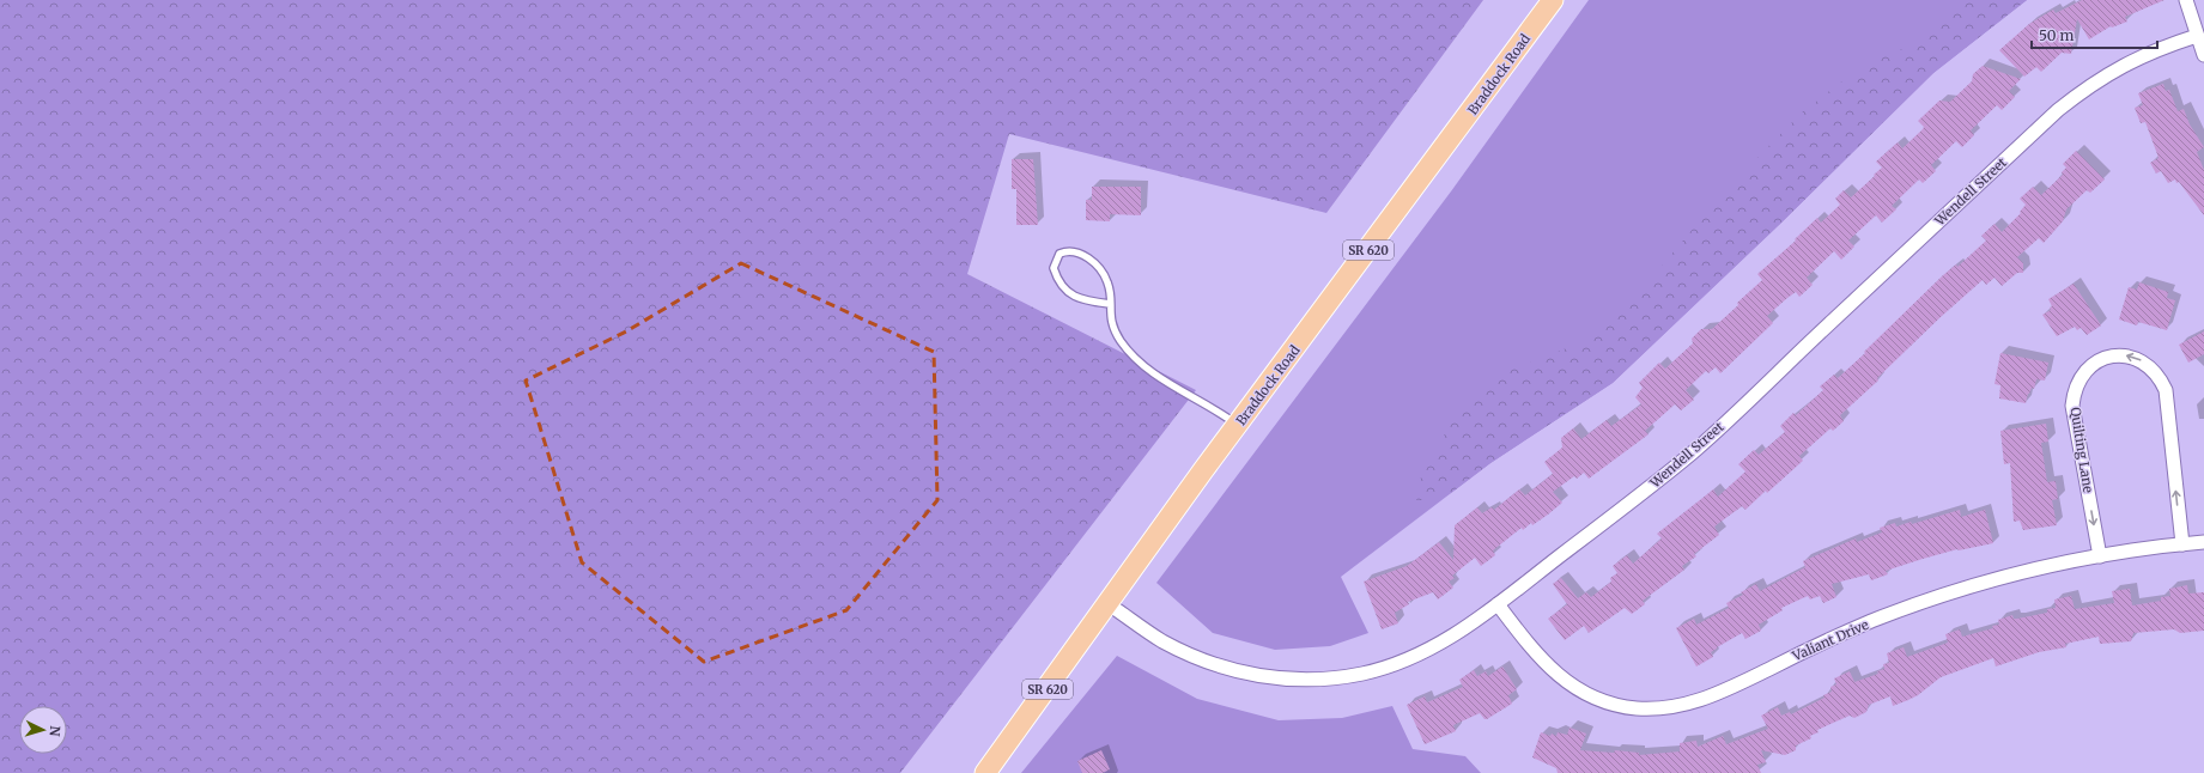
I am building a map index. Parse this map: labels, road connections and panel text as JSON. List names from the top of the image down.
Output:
{
  "streets": {
    "main road": ["Braddock Road", "SR 620"],
    "street": ["Wendell Street", "Quilting Lane", "Valiant Drive"]
  },
  "crossings": [
    ["Braddock Road", "Wendell Street"],
    ["Wendell Street", "Valiant Drive"],
    ["Quilting Lane", "Valiant Drive"]
  ],
  "scale_bar": "50 m",
  "north": "right"
}
